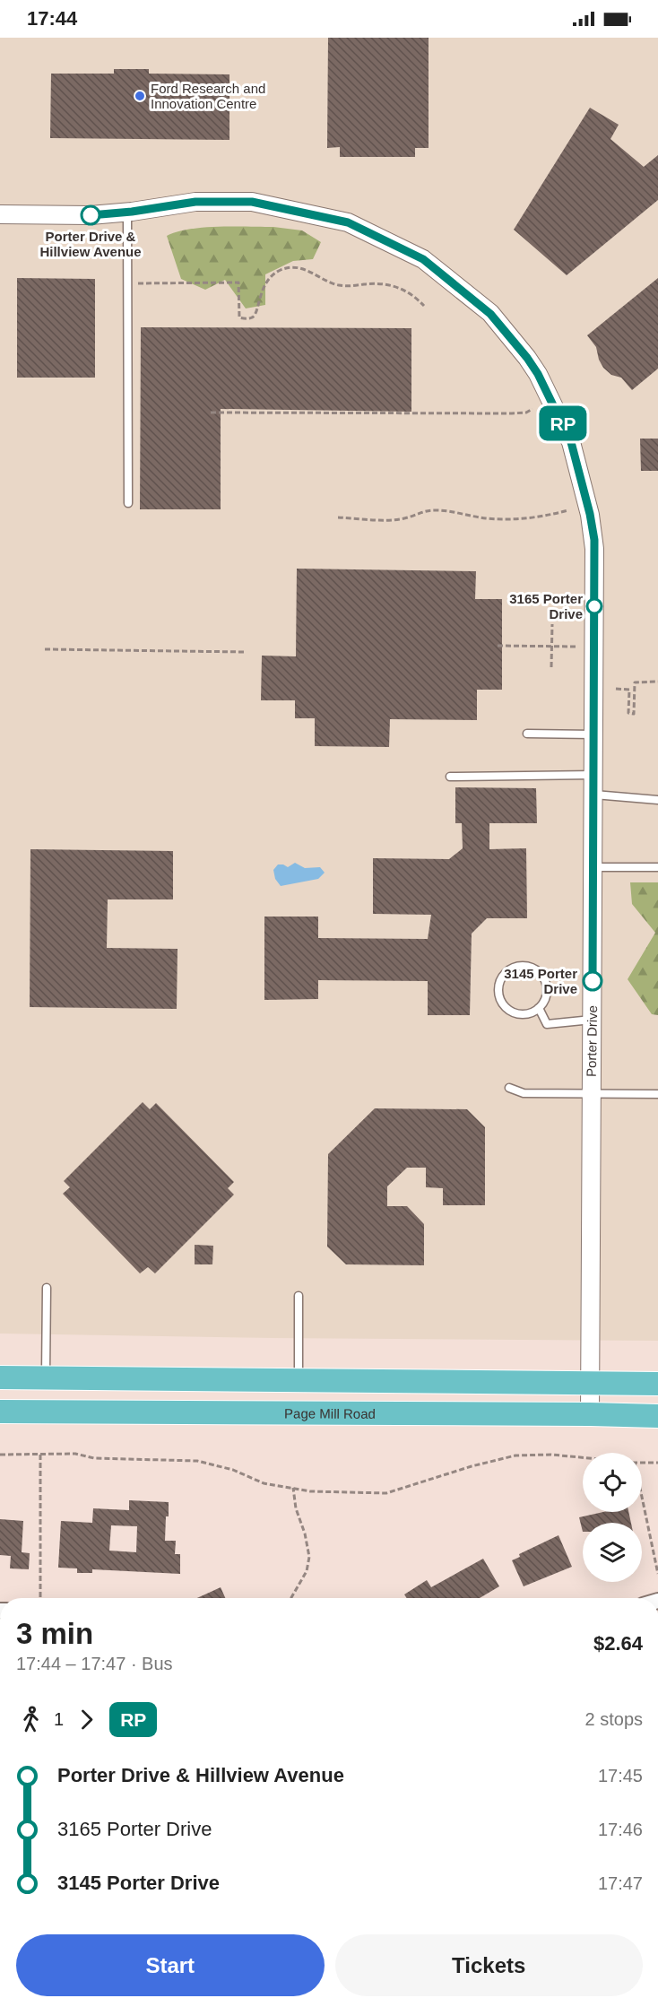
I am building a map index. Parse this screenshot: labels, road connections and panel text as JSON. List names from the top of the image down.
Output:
{
  "streets": {
    "main road": ["Page Mill Road"],
    "street": ["Porter Drive"]
  },
  "crossings": [
    ["Porter Drive", "Page Mill Road"]
  ],
  "places": [
    "Ford Research and Innovation Centre",
    "Porter Drive & Hillview Avenue",
    "3165 Porter Drive",
    "3145 Porter Drive"
  ],
  "lines": ["bus line RP"],
  "page": {
    "status": "17:44",
    "on_map": "RP",
    "heading": ["3 min", "17:44 – 17:47 · Bus", "$2.64"],
    "legs": ["1", "RP", "2 stops"],
    "list": [
      {
        "name": "Porter Drive & Hillview Avenue",
        "value": "17:45"
      },
      {
        "name": "3165 Porter Drive",
        "value": "17:46"
      },
      {
        "name": "3145 Porter Drive",
        "value": "17:47"
      }
    ],
    "buttons": ["Start", "Tickets"]
  }
}
